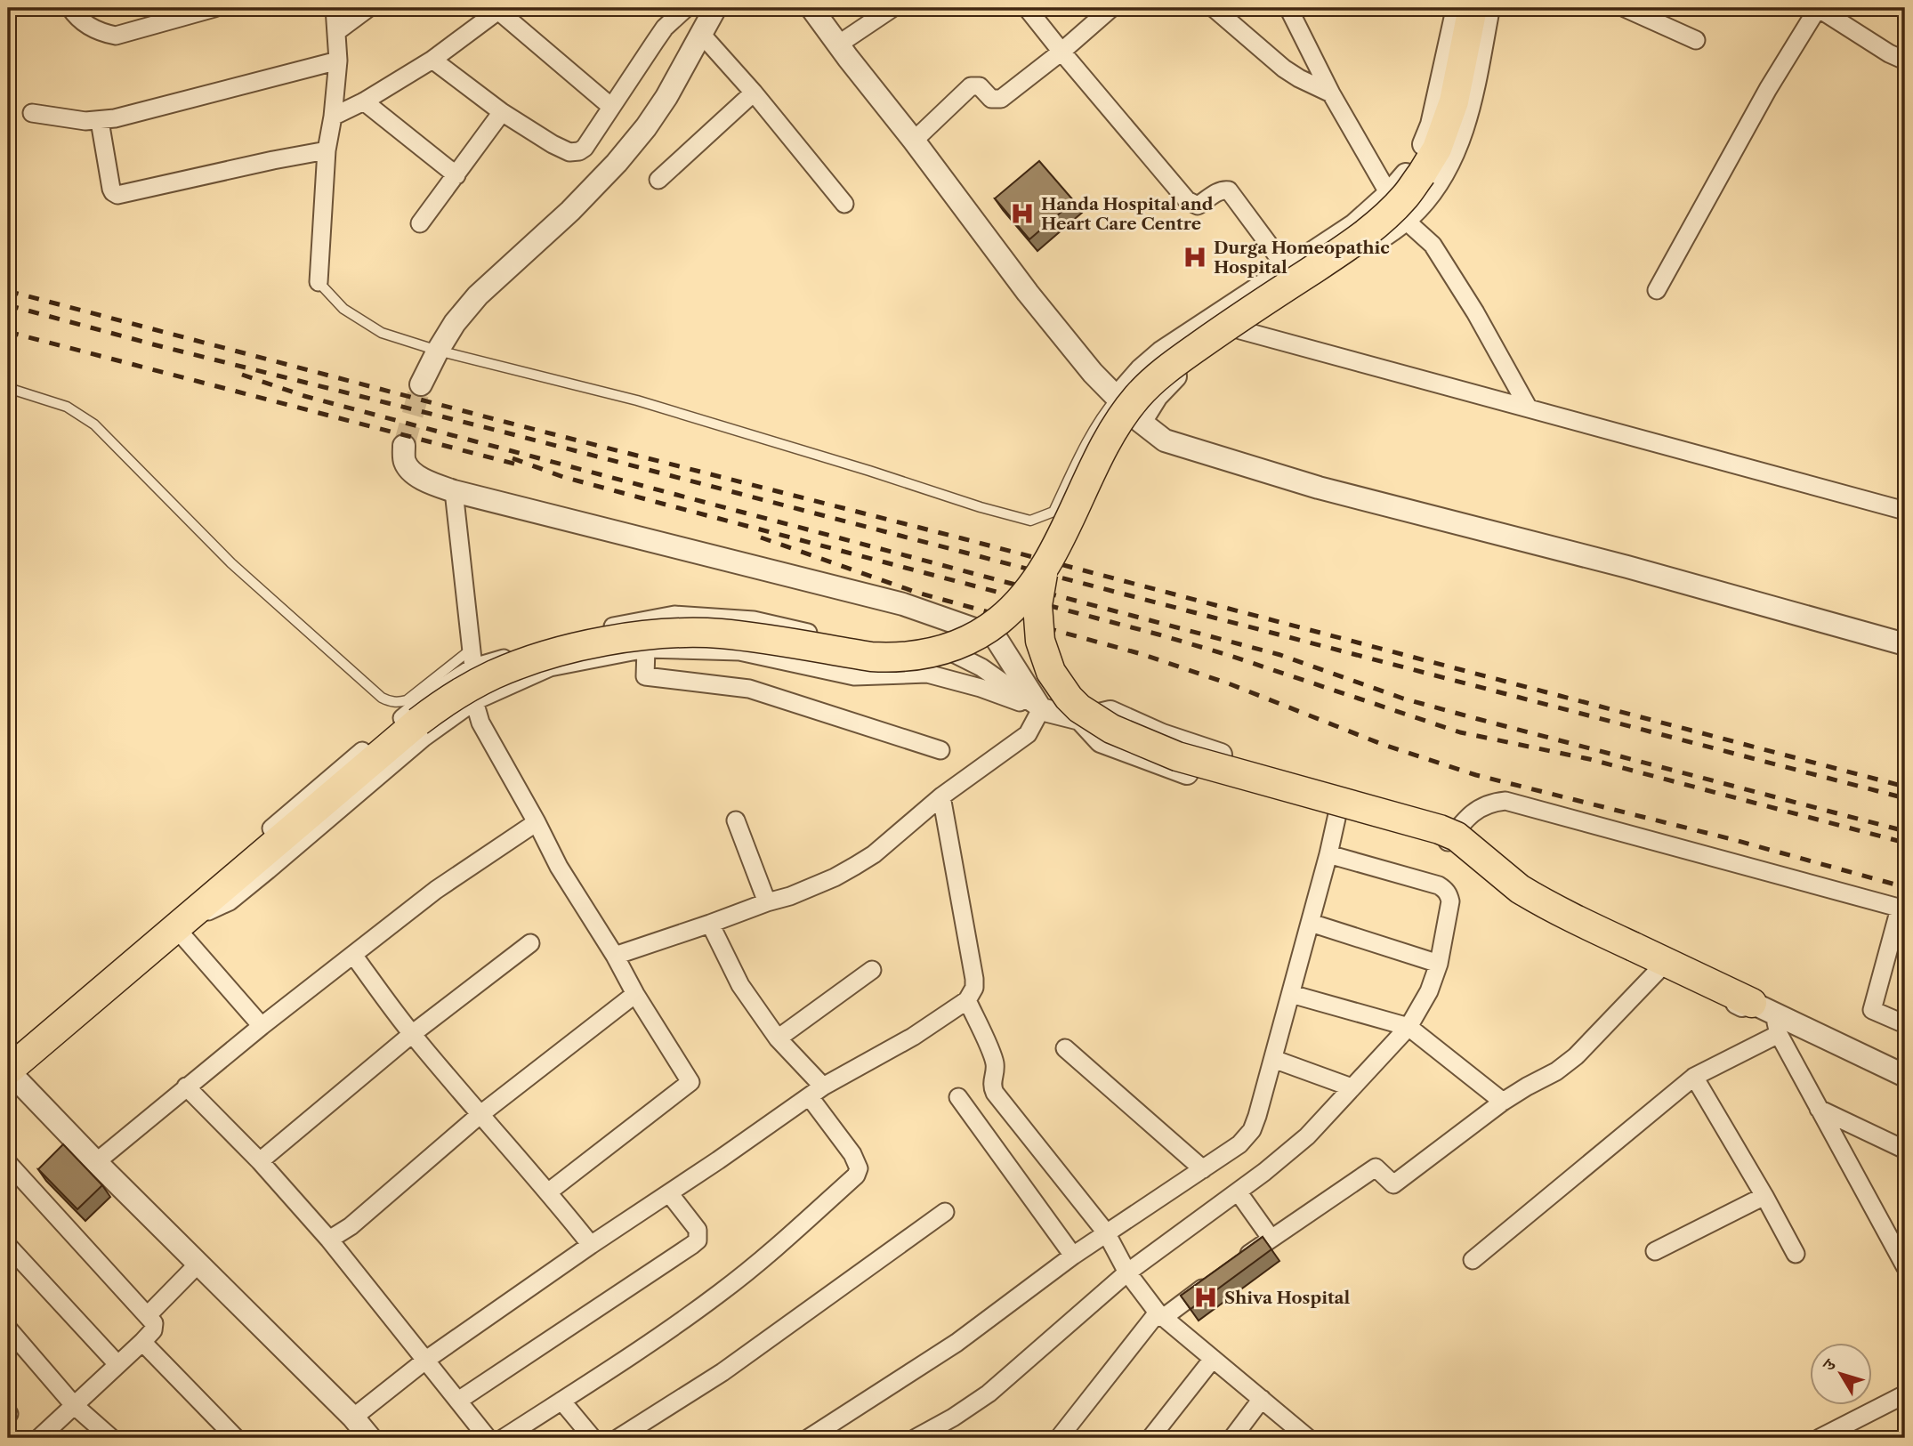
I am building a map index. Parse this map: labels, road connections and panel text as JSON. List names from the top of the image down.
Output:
{
  "places": {
    "hospital": ["Handa Hospital and Heart Care Centre", "Durga Homeopathic Hospital", "Shiva Hospital"]
  },
  "north": "top left"
}
